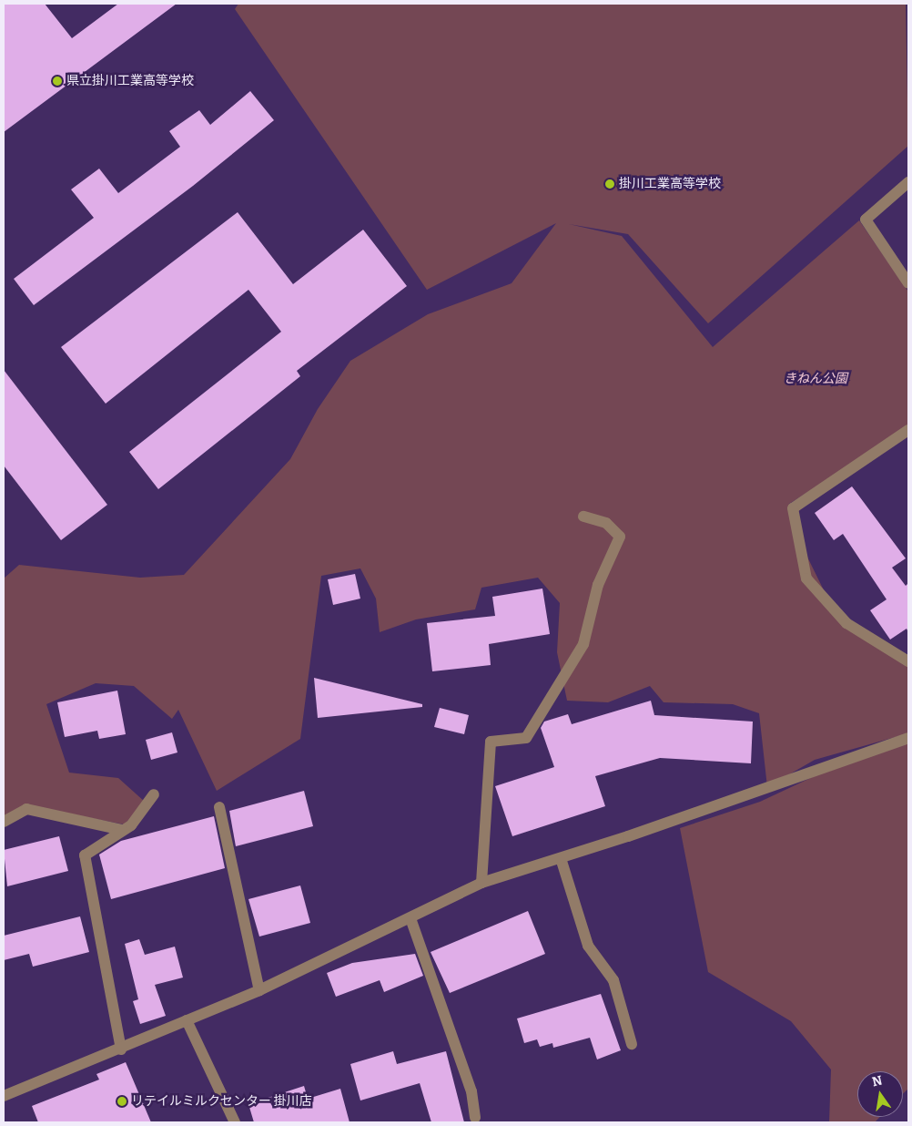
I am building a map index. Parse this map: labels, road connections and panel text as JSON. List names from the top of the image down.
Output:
{
  "parks": ["きねん公園"],
  "places": ["県立掛川工業高等学校", "掛川工業高等学校", "リテイルミルクセンター 掛川店"],
  "north": "top"
}
